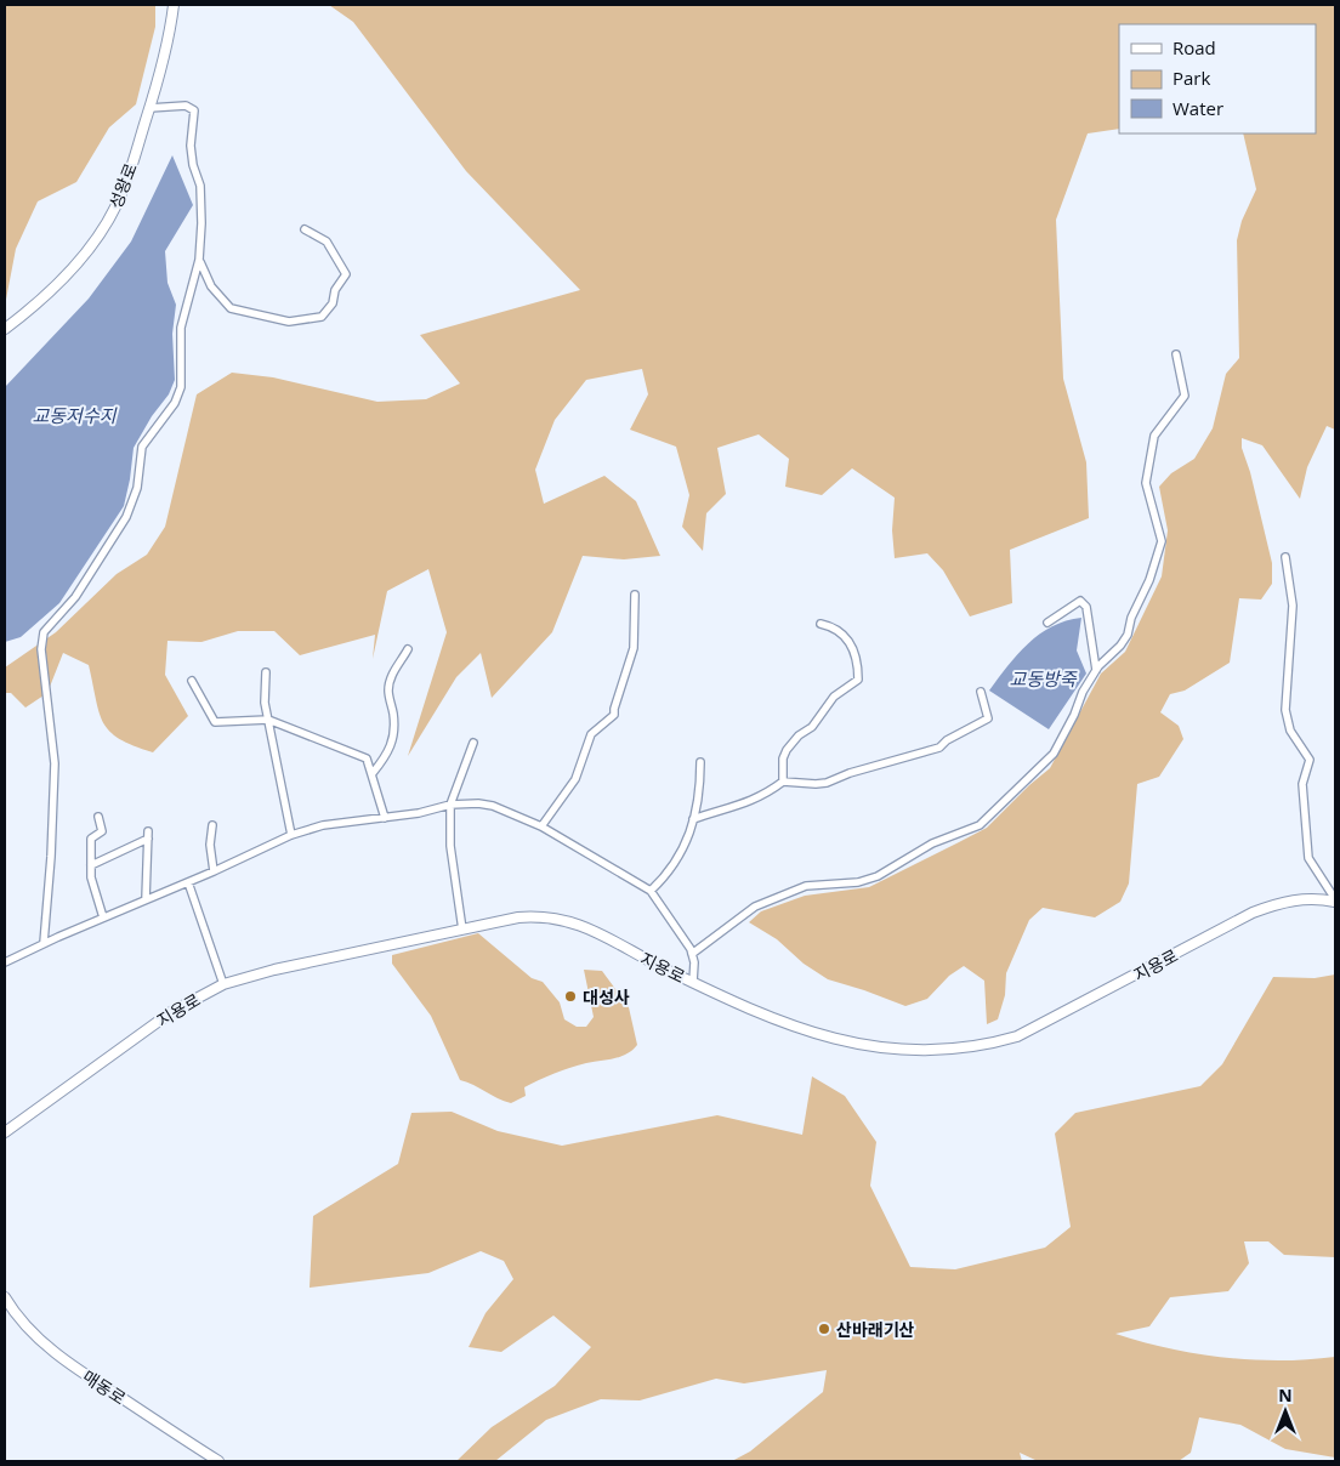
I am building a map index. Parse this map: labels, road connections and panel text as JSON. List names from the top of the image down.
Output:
{
  "streets": {
    "street": ["성왕로", "지용로", "매동로"]
  },
  "water": ["교동저수지", "교동방죽"],
  "places": ["대성사", "산바래기산"],
  "legend": ["Road", "Park", "Water"],
  "north": "top"
}
